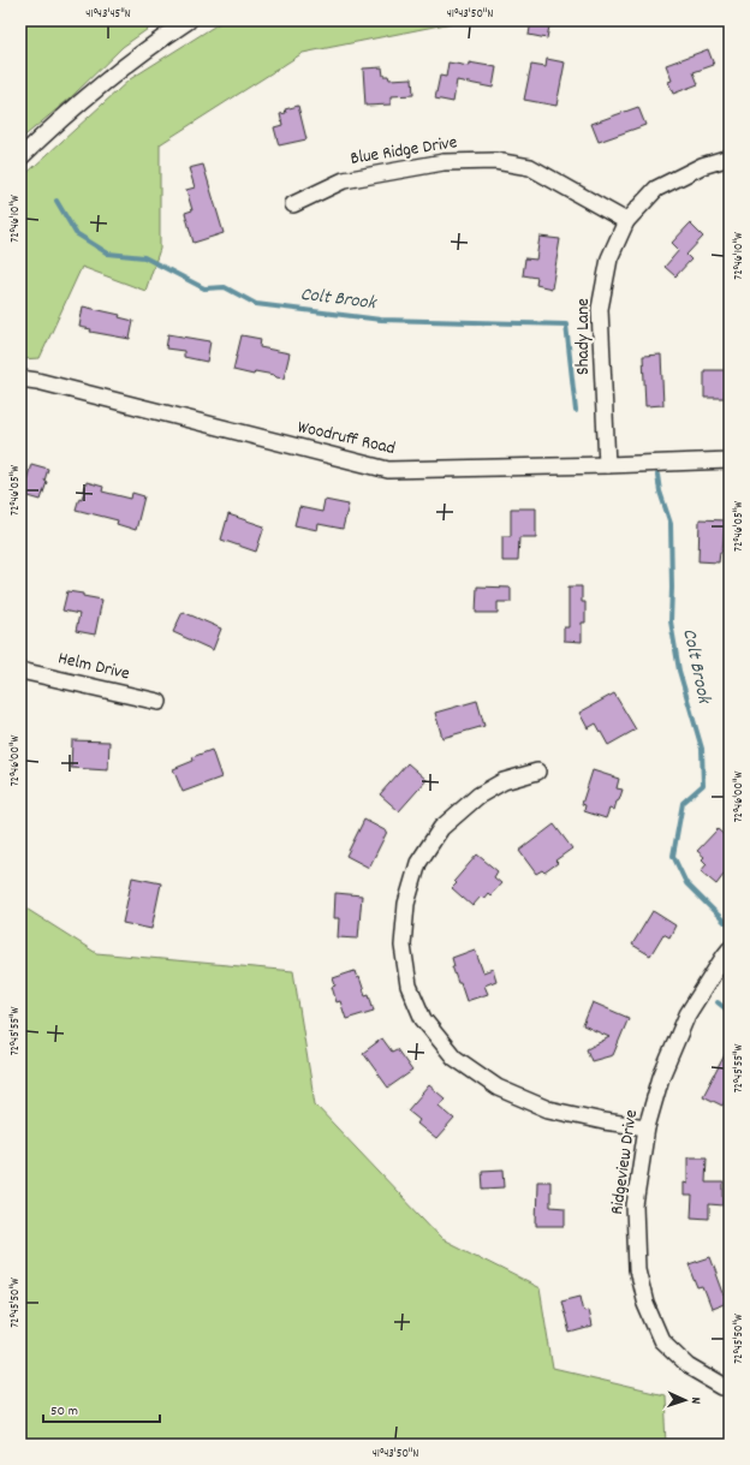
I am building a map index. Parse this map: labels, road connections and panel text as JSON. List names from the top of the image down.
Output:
{
  "streets": {
    "street": [
      "Blue Ridge Drive",
      "Shady Lane",
      "Woodruff Road",
      "Helm Drive",
      "Ridgeview Drive"
    ]
  },
  "crossings": [
    ["Blue Ridge Drive", "Shady Lane"],
    ["Shady Lane", "Woodruff Road"]
  ],
  "water": ["Colt Brook"],
  "scale_bar": "50 m",
  "north": "right",
  "coordinates": [
    "41°43'45\"N",
    "41°43'50\"N",
    "72°46'10\"W",
    "72°46'05\"W",
    "72°46'00\"W",
    "72°45'55\"W",
    "72°45'50\"W"
  ]
}
